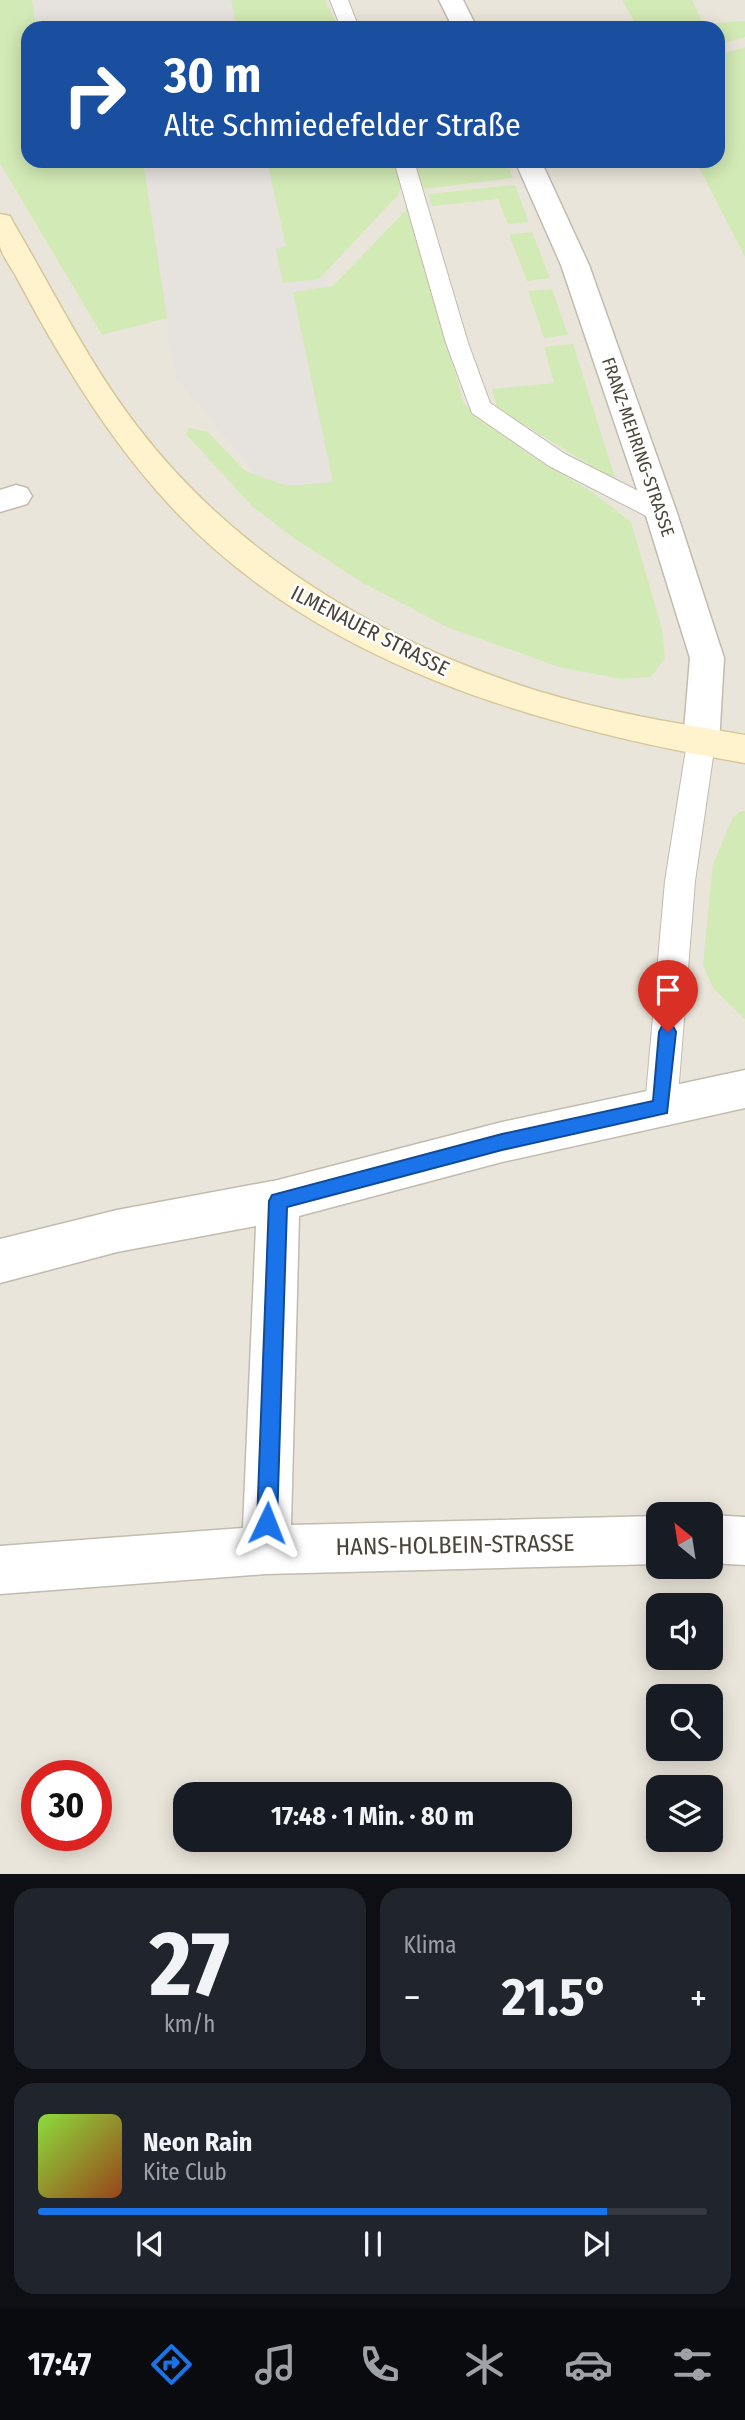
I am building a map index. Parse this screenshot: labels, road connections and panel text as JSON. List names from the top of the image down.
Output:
{
  "streets": {
    "main road": ["ILMENAUER STRASSE"],
    "street": ["FRANZ-MEHRING-STRASSE", "HANS-HOLBEIN-STRASSE"]
  },
  "crossings": [
    ["FRANZ-MEHRING-STRASSE", "ILMENAUER STRASSE"]
  ],
  "north": "top left",
  "page": {
    "turn": ["30 m", "Alte Schmiedefelder Straße"],
    "limit": "30",
    "trip": "17:48 · 1 Min. · 80 m",
    "tile": [
      ["27", "km/h"],
      "Klima"
    ],
    "heat": ["−", "21.5°", "+"],
    "song": ["Neon Rain", "Kite Club"],
    "tabs": "17:47"
  }
}
